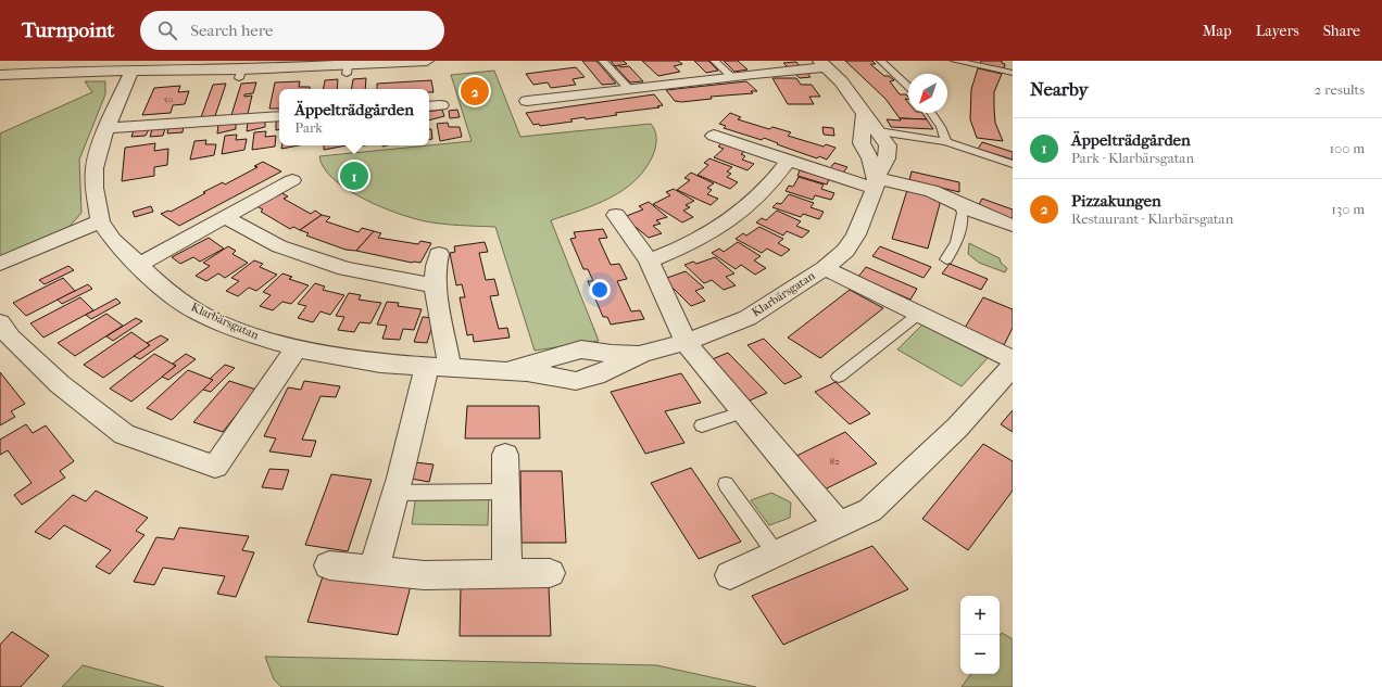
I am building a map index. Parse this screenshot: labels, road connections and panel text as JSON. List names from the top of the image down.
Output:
{
  "streets": {
    "street": ["Klarbärsgatan"]
  },
  "house_numbers": ["50", "82"],
  "north": "bottom left",
  "page": {
    "header": "Turnpoint",
    "search": "Search here",
    "nav": ["Map", "Layers", "Share"],
    "heading": ["Nearby", "2 results"],
    "pins": ["2", "1"],
    "popup": ["Äppelträdgården", "Park"],
    "list": [
      {
        "mark": "1",
        "name": "Äppelträdgården",
        "note": "Park · Klarbärsgatan",
        "value": "100 m"
      },
      {
        "mark": "2",
        "name": "Pizzakungen",
        "note": "Restaurant · Klarbärsgatan",
        "value": "130 m"
      }
    ],
    "map_buttons": ["+", "−"]
  }
}
